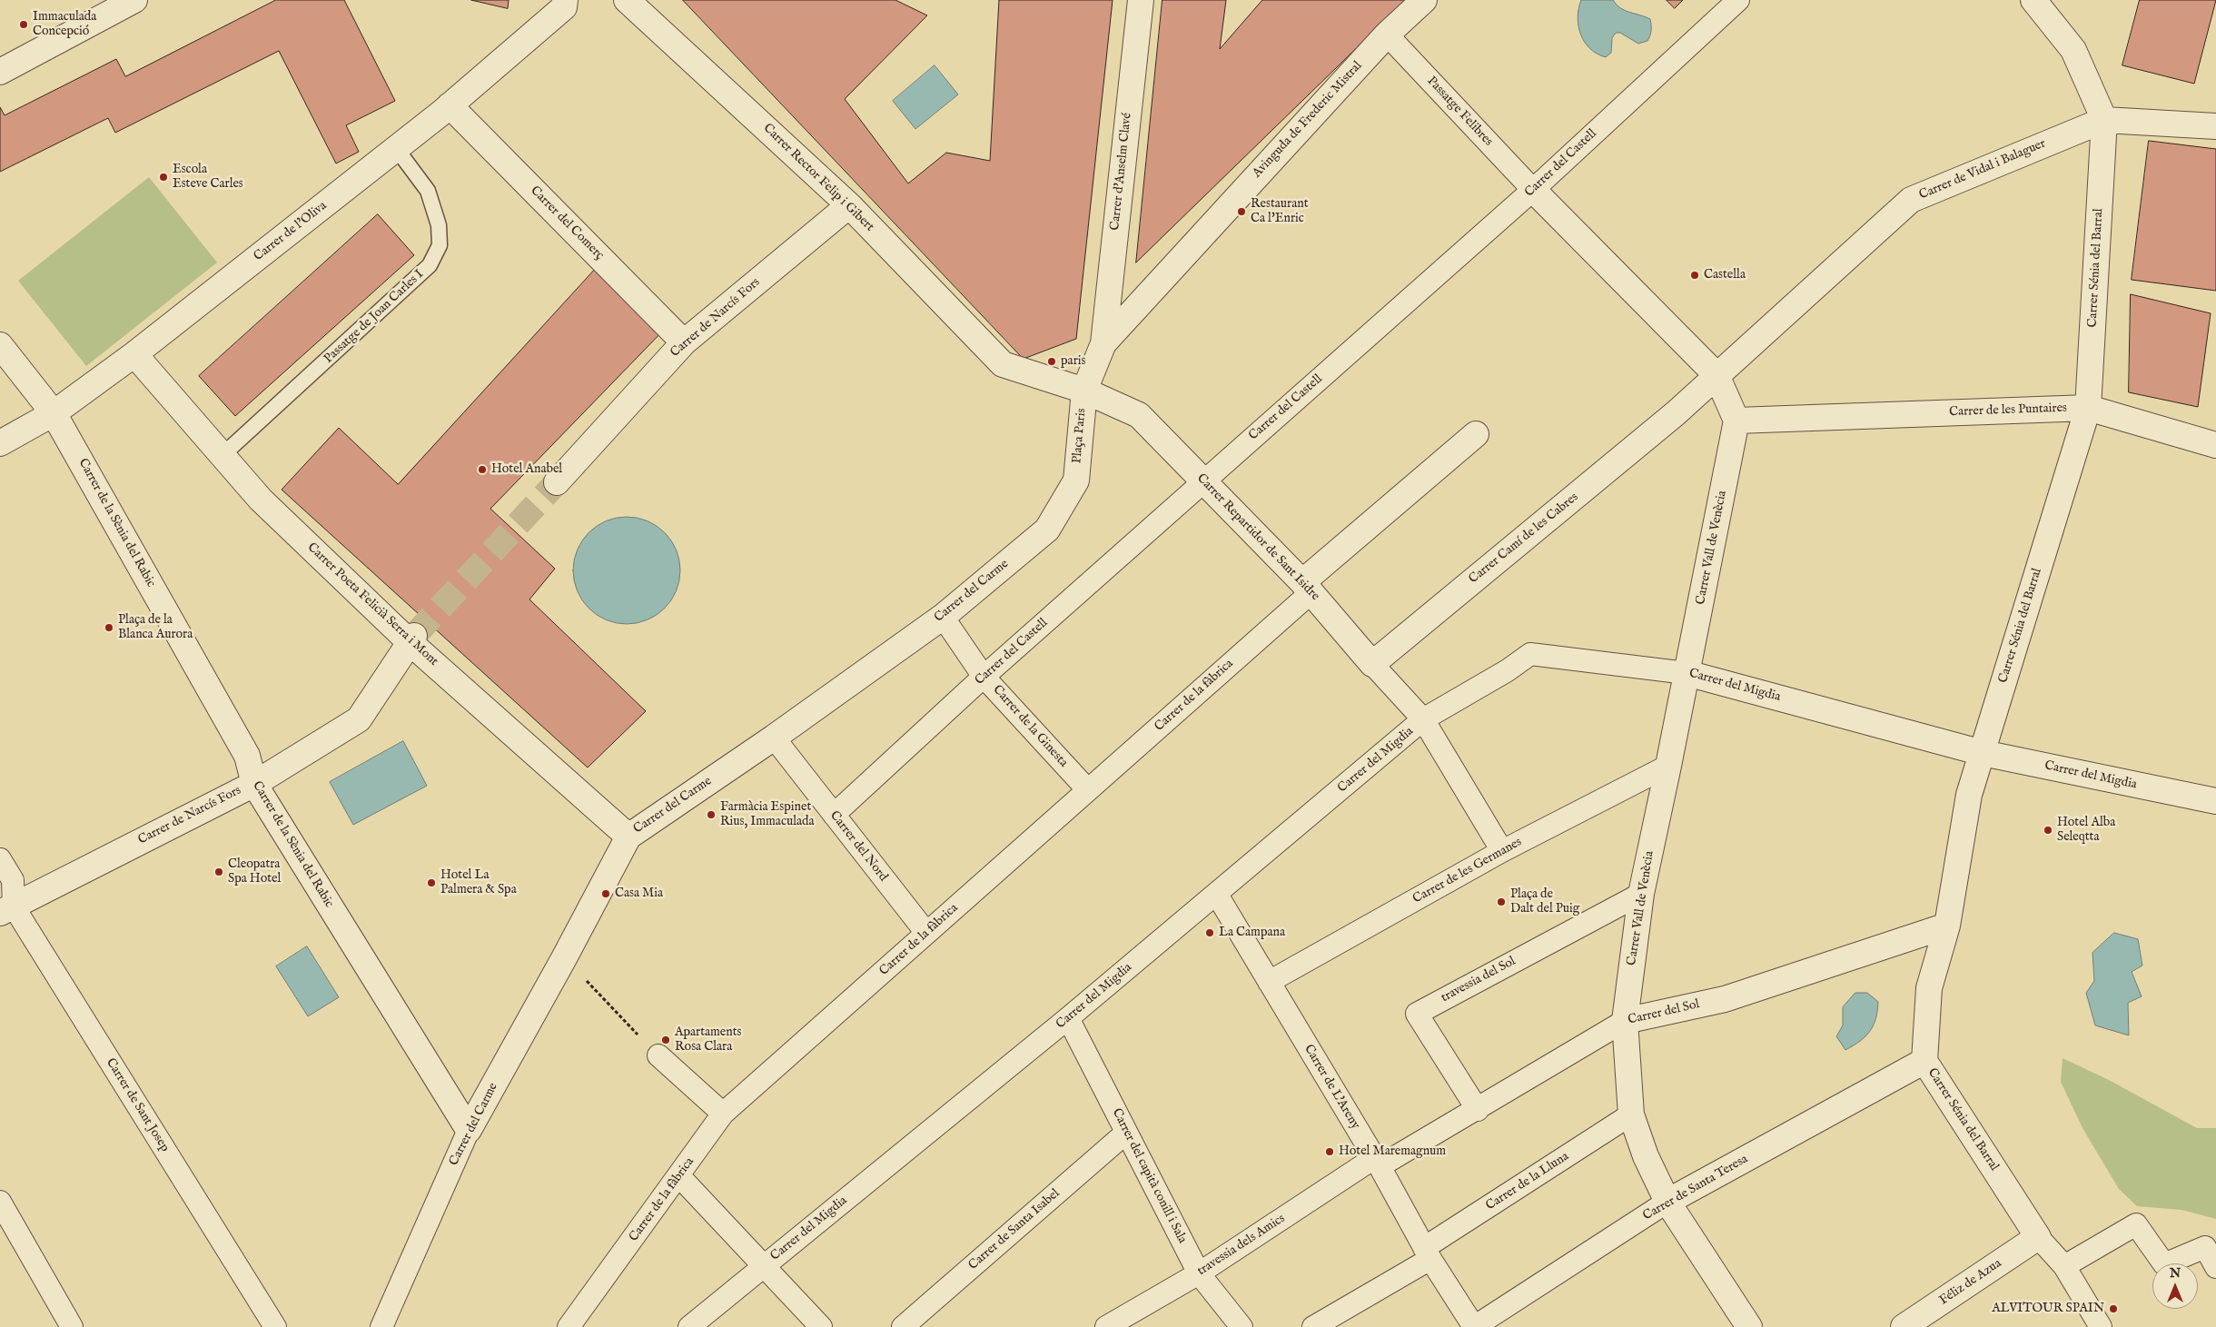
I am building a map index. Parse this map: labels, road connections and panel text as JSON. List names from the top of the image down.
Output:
{
  "streets": {
    "street": [
      "Passatge Felibres",
      "Avinguda de Frederic Mistral",
      "Carrer del Castell",
      "Carrer de Vidal i Balaguer",
      "Carrer d'Anselm Clavé",
      "Carrer Rector Felip i Gibert",
      "Carrer del Comerç",
      "Carrer de l'Oliva",
      "Carrer Sénia del Barral",
      "Carrer de Narcís Fors",
      "Carrer de les Puntaires",
      "Plaça Paris",
      "Carrer de la Sènia del Rabic",
      "Carrer Repartidor de Sant Isidre",
      "Carrer Camí de les Cabres",
      "Carrer Vall de Venècia",
      "Carrer del Carme",
      "Carrer Poeta Felicià Serra i Mont",
      "Carrer del Migdia",
      "Carrer de la fàbrica",
      "Carrer de la Ginesta",
      "Carrer del Nord",
      "Carrer de les Germanes",
      "travessia del Sol",
      "Carrer del Sol",
      "Carrer de L'Areny",
      "Carrer de Sant Josep",
      "Carrer del capità conill i Sala",
      "Carrer de la Lluna",
      "Carrer de Santa Teresa",
      "Carrer de Santa Isabel",
      "travessia dels Amics",
      "Féliz de Azua"
    ],
    "lane": ["Passatge de Joan Carles I"]
  },
  "crossings": [
    ["Passatge Felibres", "Avinguda de Frederic Mistral"],
    ["Passatge Felibres", "Carrer del Castell"],
    ["Avinguda de Frederic Mistral", "Carrer d'Anselm Clavé"],
    ["Avinguda de Frederic Mistral", "Plaça Paris"],
    ["Carrer del Castell", "Carrer Repartidor de Sant Isidre"],
    ["Carrer del Castell", "Carrer de la Ginesta"],
    ["Carrer del Castell", "Carrer del Nord"],
    ["Carrer de Vidal i Balaguer", "Carrer Sénia del Barral"],
    ["Carrer de Vidal i Balaguer", "Carrer Camí de les Cabres"],
    ["Carrer d'Anselm Clavé", "Plaça Paris"],
    ["Carrer Rector Felip i Gibert", "Carrer de Narcís Fors"],
    ["Carrer Rector Felip i Gibert", "Plaça Paris"],
    ["Carrer del Comerç", "Carrer de l'Oliva"],
    ["Carrer del Comerç", "Carrer de Narcís Fors"],
    ["Carrer de l'Oliva", "Passatge de Joan Carles I"],
    ["Carrer de l'Oliva", "Carrer de la Sènia del Rabic"],
    ["Carrer de l'Oliva", "Carrer Poeta Felicià Serra i Mont"],
    ["Carrer Sénia del Barral", "Carrer de les Puntaires"],
    ["Carrer Sénia del Barral", "Carrer del Migdia"],
    ["Carrer Sénia del Barral", "Carrer del Sol"],
    ["Carrer Sénia del Barral", "Carrer de Santa Teresa"],
    ["Carrer Sénia del Barral", "Féliz de Azua"],
    ["Passatge de Joan Carles I", "Carrer Poeta Felicià Serra i Mont"],
    ["Carrer de Narcís Fors", "Carrer de la Sènia del Rabic"],
    ["Carrer de Narcís Fors", "Carrer Poeta Felicià Serra i Mont"],
    ["Carrer de Narcís Fors", "Carrer de Sant Josep"],
    ["Carrer de les Puntaires", "Carrer Vall de Venècia"],
    ["Plaça Paris", "Carrer Repartidor de Sant Isidre"],
    ["Plaça Paris", "Carrer del Carme"],
    ["Carrer de la Sènia del Rabic", "Carrer del Carme"],
    ["Carrer Repartidor de Sant Isidre", "Carrer Camí de les Cabres"],
    ["Carrer Repartidor de Sant Isidre", "Carrer de la fàbrica"],
    ["Carrer Vall de Venècia", "Carrer del Migdia"],
    ["Carrer Vall de Venècia", "Carrer de les Germanes"],
    ["Carrer Vall de Venècia", "travessia del Sol"],
    ["Carrer Vall de Venècia", "Carrer del Sol"],
    ["Carrer Vall de Venècia", "Carrer de la Lluna"],
    ["Carrer Vall de Venècia", "Carrer de Santa Teresa"],
    ["Carrer del Carme", "Carrer Poeta Felicià Serra i Mont"],
    ["Carrer del Carme", "Carrer de la Ginesta"],
    ["Carrer del Carme", "Carrer del Nord"],
    ["Carrer del Migdia", "Carrer de L'Areny"],
    ["Carrer del Migdia", "Carrer del capità conill i Sala"],
    ["Carrer de la fàbrica", "Carrer de la Ginesta"],
    ["Carrer de la fàbrica", "Carrer del Nord"],
    ["Carrer de les Germanes", "Carrer de L'Areny"],
    ["travessia del Sol", "Carrer del Sol"],
    ["Carrer del Sol", "Carrer de L'Areny"],
    ["Carrer del Sol", "travessia dels Amics"],
    ["Carrer de L'Areny", "Carrer de la Lluna"],
    ["Carrer de L'Areny", "Carrer de Santa Teresa"],
    ["Carrer de L'Areny", "travessia dels Amics"],
    ["Carrer del capità conill i Sala", "Carrer de Santa Isabel"],
    ["Carrer del capità conill i Sala", "travessia dels Amics"]
  ],
  "places": [
    "Immaculada Concepció",
    "Escola Esteve Carles",
    "Restaurant Ca l'Enric",
    "Castella",
    "paris",
    "Hotel Anabel",
    "Plaça de la Blanca Aurora",
    "Farmàcia Espinet Rius, Immaculada",
    "Hotel Alba Seleqtta",
    "Cleopatra Spa Hotel",
    "Hotel La Palmera & Spa",
    "Casa Mia",
    "Plaça de Dalt del Puig",
    "La Campana",
    "Apartaments Rosa Clara",
    "Hotel Maremagnum",
    "ALVITOUR SPAIN"
  ],
  "north": "top"
}
